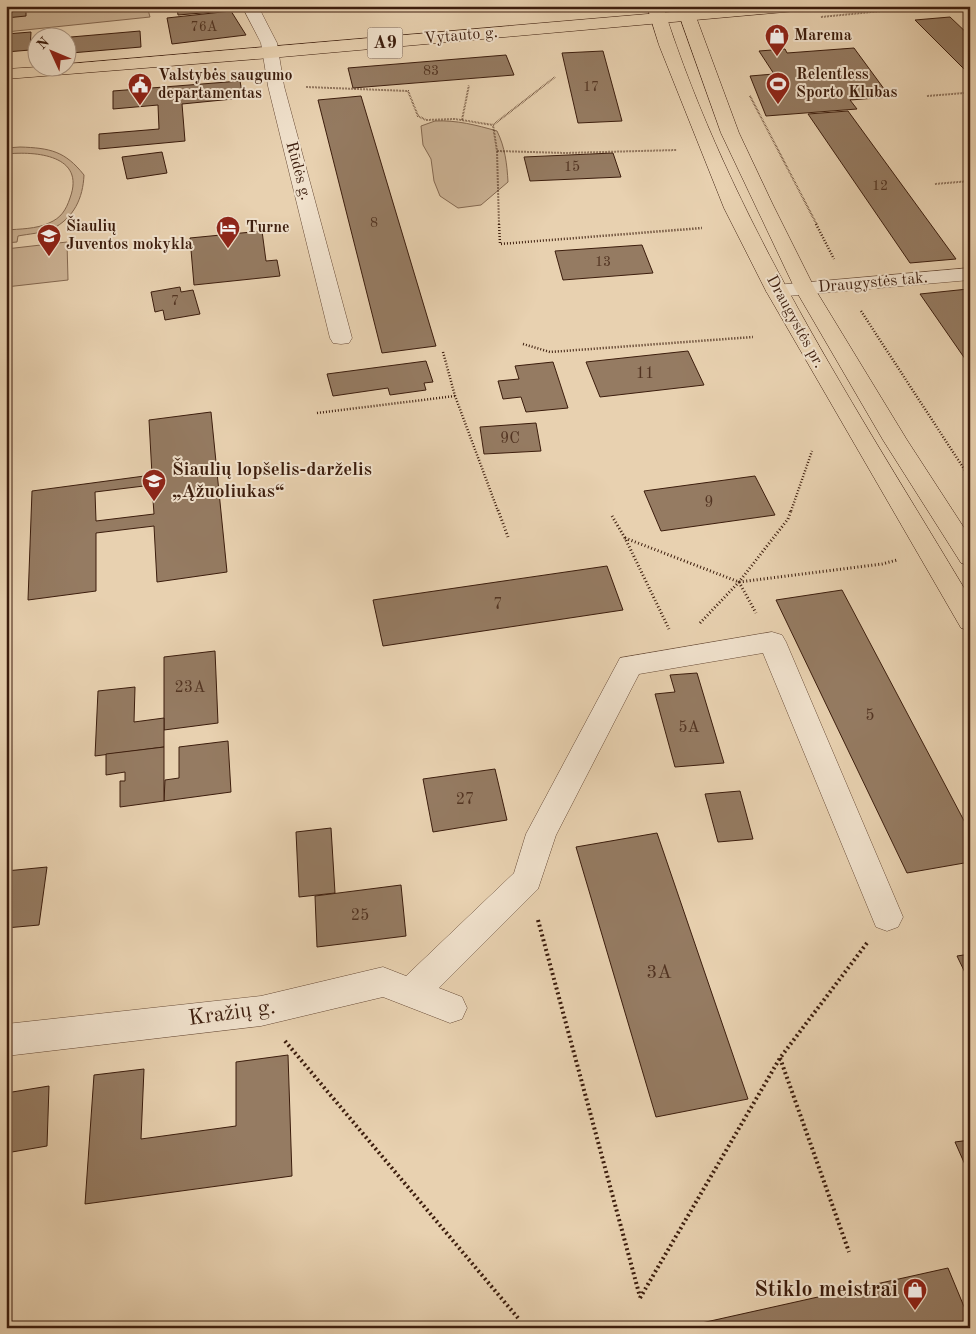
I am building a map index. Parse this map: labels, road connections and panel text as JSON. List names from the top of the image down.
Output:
{
  "streets": {
    "main road": ["Vytauto g.", "A9", "Draugystės pr."],
    "street": ["Rūdės g.", "Draugystės tak.", "Kražių g."]
  },
  "crossings": [
    ["Vytauto g.", "Rūdės g."],
    ["Vytauto g.", "Draugystės pr."],
    ["Draugystės tak.", "Draugystės pr."]
  ],
  "places": {
    "shop": ["Marema", "Stiklo meistrai"],
    "sports": ["Relentless Sporto Klubas"],
    "public building": ["Valstybės saugumo departamentas"],
    "hotel": ["Turne"],
    "school or university": ["Šiaulių Juventos mokykla", "Šiaulių lopšelis-darželis „Ąžuoliukas“"]
  },
  "house_numbers": [
    "76A",
    "83",
    "17",
    "15",
    "12",
    "8",
    "13",
    "7",
    "11",
    "9C",
    "9",
    "7",
    "23A",
    "5",
    "5A",
    "27",
    "25",
    "3A"
  ],
  "north": "top left"
}
